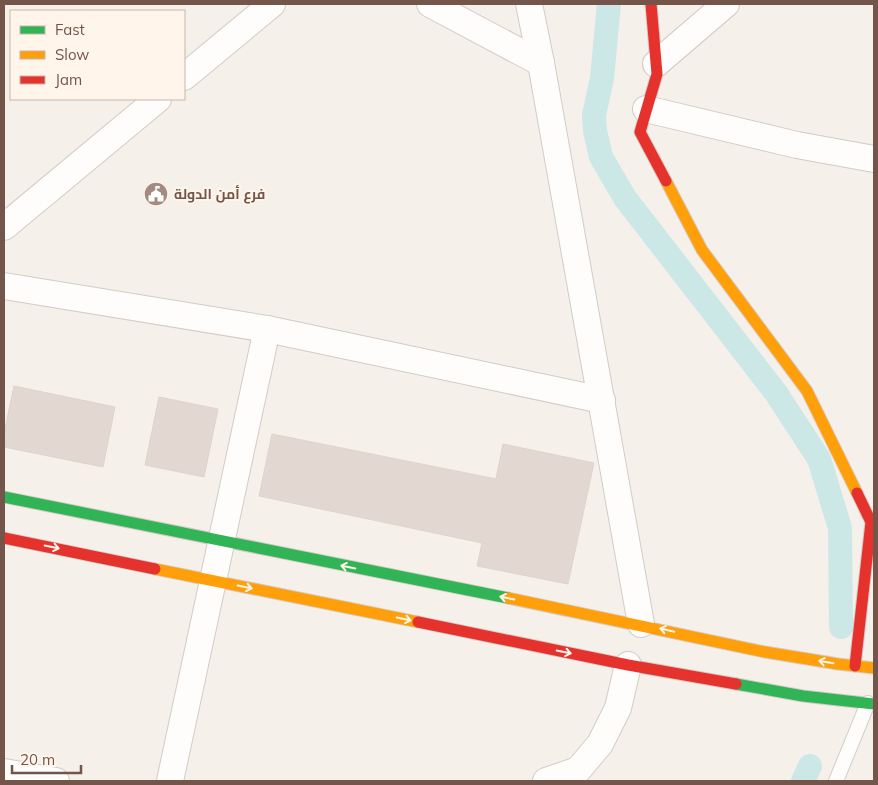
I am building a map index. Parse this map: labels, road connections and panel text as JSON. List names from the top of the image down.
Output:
{
  "places": {
    "public building": ["فرع أمن الدولة"]
  },
  "legend": ["Fast", "Slow", "Jam"],
  "scale_bar": "20 m"
}
